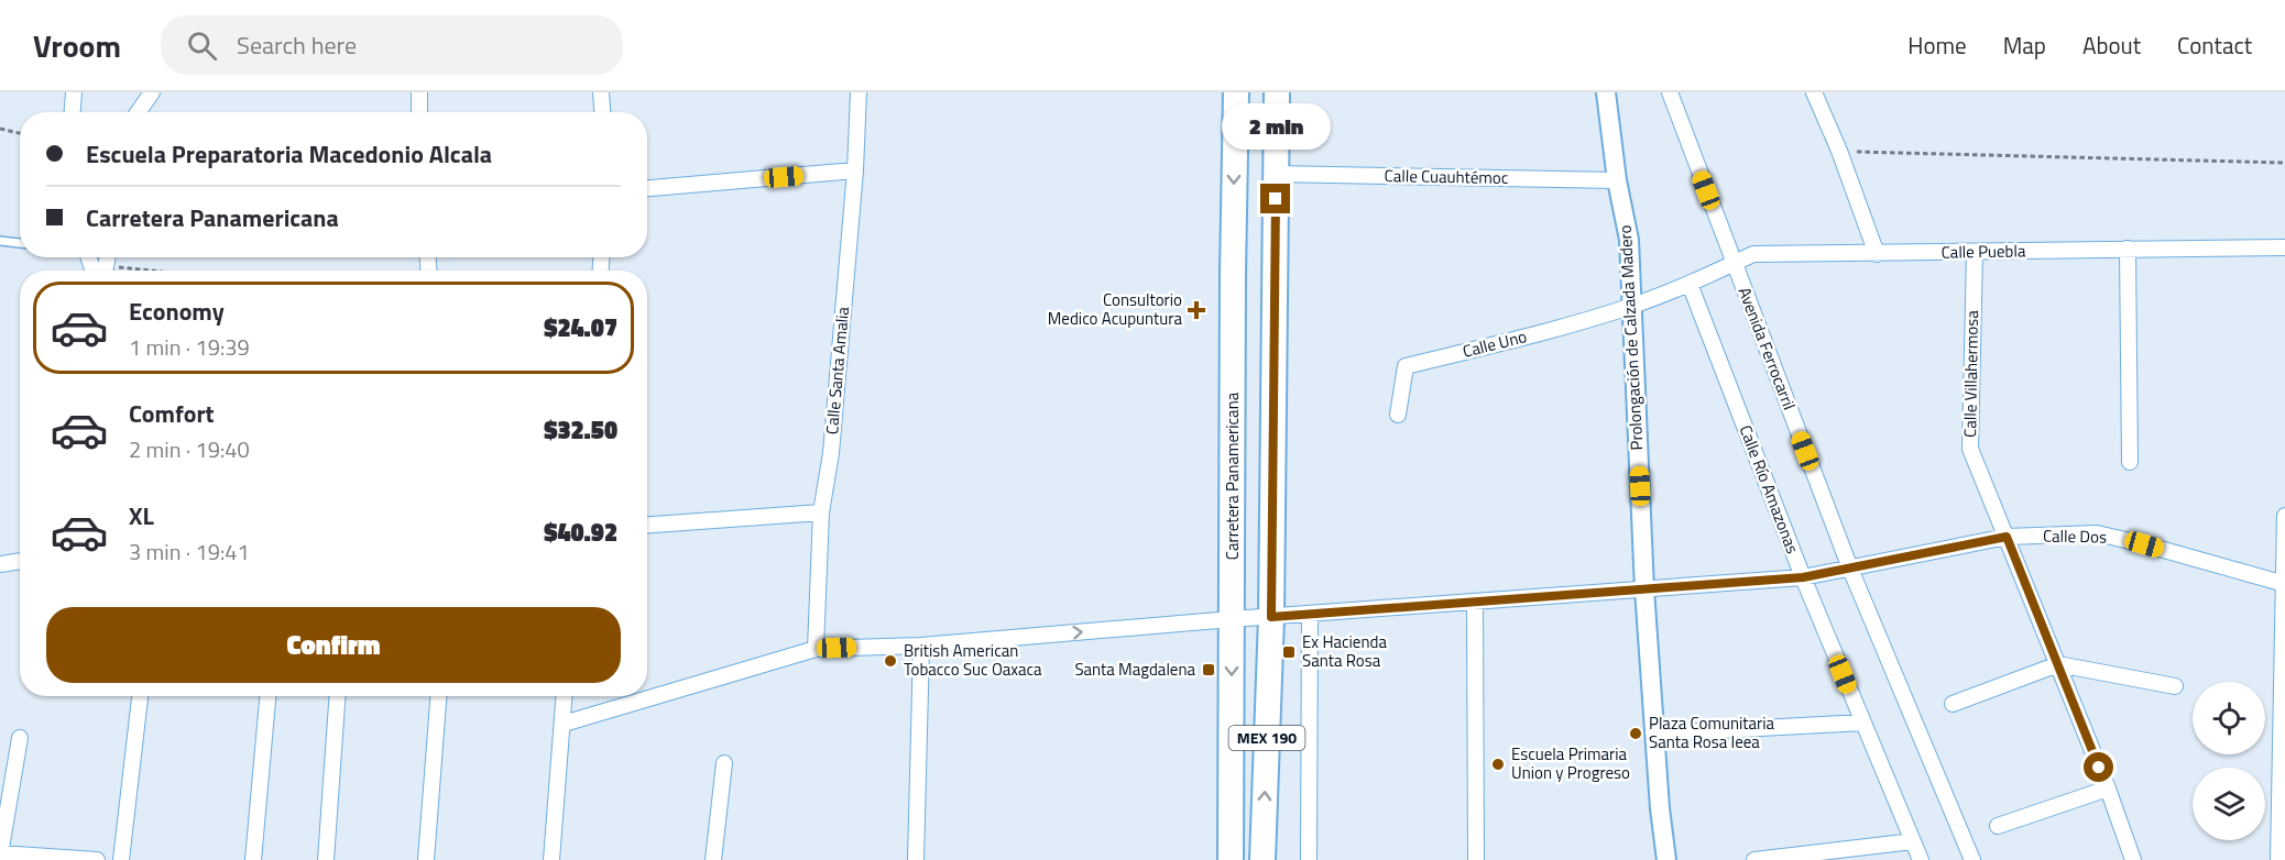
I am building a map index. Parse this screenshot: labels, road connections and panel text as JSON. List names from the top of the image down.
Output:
{
  "streets": {
    "highway": ["Carretera Panamericana", "MEX 190"],
    "street": [
      "Calle Cuauhtémoc",
      "Calle Puebla",
      "Prolongación de Calzada Madero",
      "Calle Uno",
      "Avenida Ferrocarril",
      "Calle Santa Amalia",
      "Calle Villahermosa",
      "Calle Río Amazonas",
      "Calle Dos"
    ]
  },
  "crossings": [
    ["Calle Cuauhtémoc", "Prolongación de Calzada Madero"],
    ["Calle Cuauhtémoc", "MEX 190"],
    ["Calle Puebla", "Avenida Ferrocarril"],
    ["Calle Puebla", "Calle Villahermosa"],
    ["Calle Puebla", "Calle Río Amazonas"],
    ["Prolongación de Calzada Madero", "Calle Uno"],
    ["Prolongación de Calzada Madero", "Calle Dos"],
    ["Avenida Ferrocarril", "Calle Dos"],
    ["Calle Santa Amalia", "Calle Dos"],
    ["Calle Villahermosa", "Calle Dos"],
    ["Carretera Panamericana", "Calle Dos"],
    ["Calle Río Amazonas", "Calle Dos"],
    ["Calle Dos", "MEX 190"]
  ],
  "places": {
    "health": ["Consultorio Medico Acupuntura"],
    "transit": ["Ex Hacienda Santa Rosa", "Santa Magdalena"],
    "other": ["British American Tobacco Suc Oaxaca", "Plaza Comunitaria Santa Rosa Ieea", "Escuela Primaria Union y Progreso"]
  },
  "page": {
    "header": "Vroom",
    "search": "Search here",
    "nav": [
      "Home",
      "Map",
      "About",
      "Contact"
    ],
    "bubble": "2 min",
    "banner": ["Escuela Preparatoria Macedonio Alcala", "Carretera Panamericana"],
    "list": [
      {
        "name": "Economy",
        "note": "1 min · 19:39",
        "value": "$24.07"
      },
      {
        "name": "Comfort",
        "note": "2 min · 19:40",
        "value": "$32.50"
      },
      {
        "name": "XL",
        "note": "3 min · 19:41",
        "value": "$40.92"
      }
    ],
    "buttons": "Confirm"
  }
}
